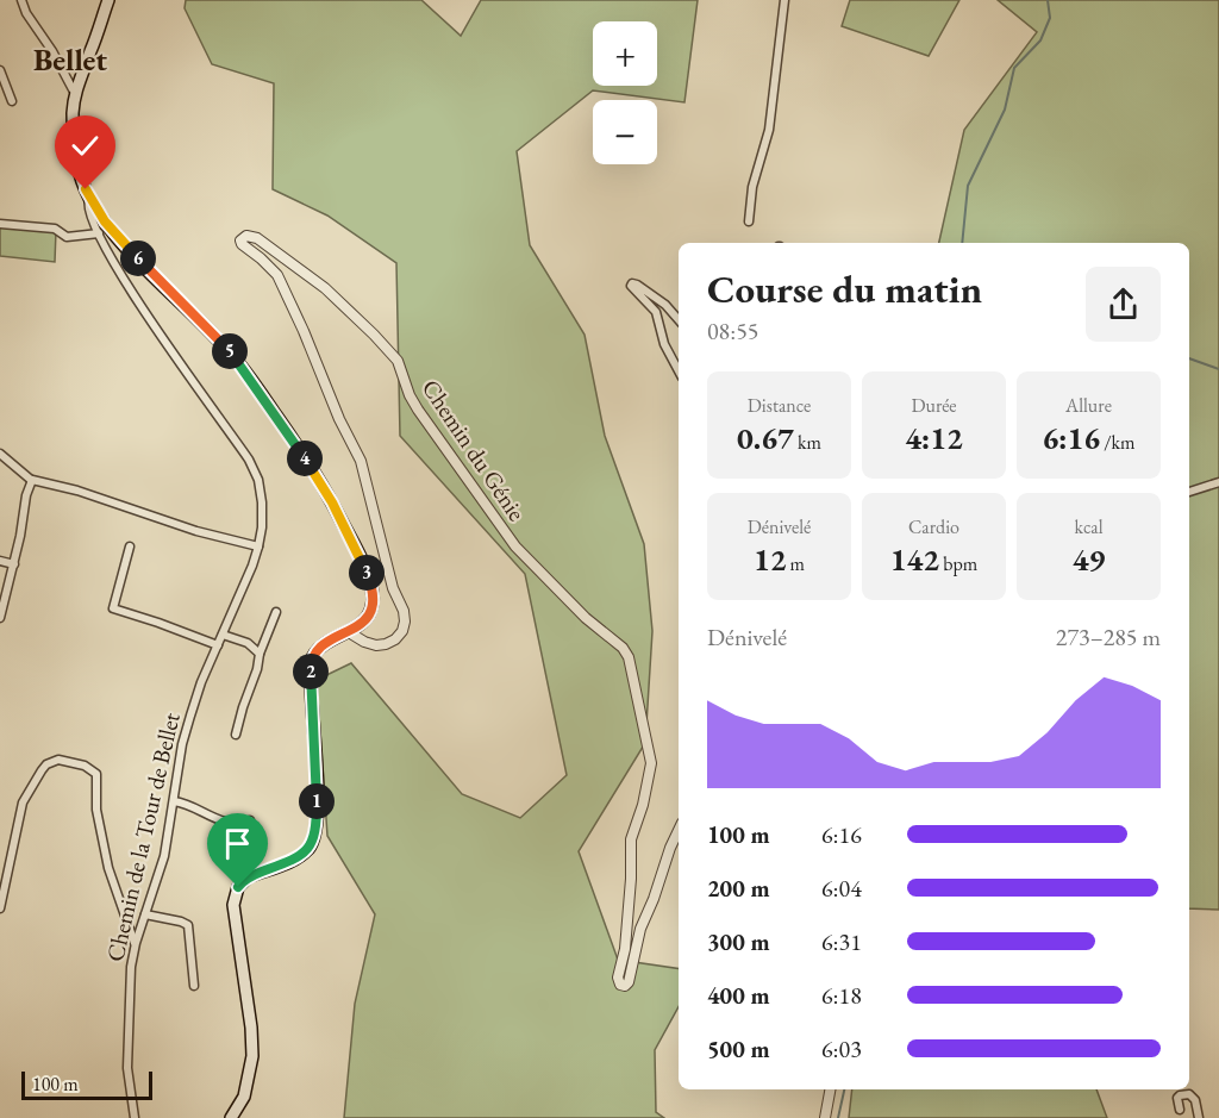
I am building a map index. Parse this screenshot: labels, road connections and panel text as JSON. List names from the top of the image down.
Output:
{
  "streets": {
    "street": ["Chemin du Génie", "Chemin de la Tour de Bellet"]
  },
  "districts": ["Bellet"],
  "scale_bar": "100 m",
  "page": {
    "map_buttons": ["+", "−"],
    "pins": [
      "6",
      "5",
      "4",
      "3",
      "2",
      "1"
    ],
    "heading": ["Course du matin", "08:55"],
    "stats": [
      ["Distance", "0.67 km"],
      ["Durée", "4:12"],
      ["Allure", "6:16 /km"],
      ["Dénivelé", "12 m"],
      ["Cardio", "142 bpm"],
      ["kcal", "49"]
    ],
    "chart": ["Dénivelé", "273–285 m"],
    "list": [
      {
        "name": "100 m",
        "note": "6:16"
      },
      {
        "name": "200 m",
        "note": "6:04"
      },
      {
        "name": "300 m",
        "note": "6:31"
      },
      {
        "name": "400 m",
        "note": "6:18"
      },
      {
        "name": "500 m",
        "note": "6:03"
      }
    ],
    "scale": "100 m"
  }
}
